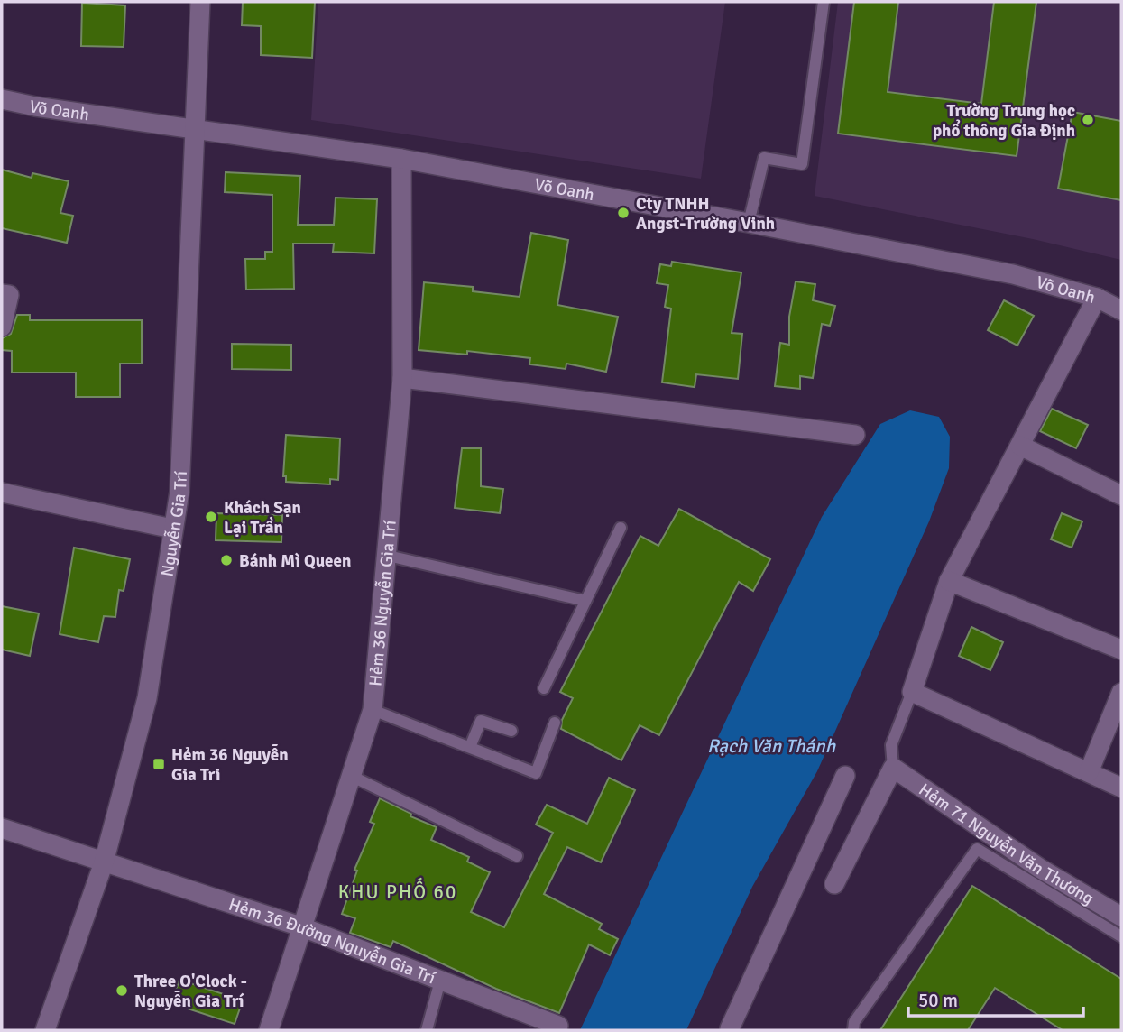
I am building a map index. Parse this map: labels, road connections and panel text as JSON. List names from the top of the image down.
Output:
{
  "streets": {
    "street": [
      "Võ Oanh",
      "Nguyễn Gia Trí",
      "Hẻm 36 Nguyễn Gia Trí",
      "Hẻm 71 Nguyễn Văn Thương",
      "Hẻm 36 Đường Nguyễn Gia Trí"
    ]
  },
  "crossings": [
    ["Võ Oanh", "Nguyễn Gia Trí"],
    ["Võ Oanh", "Hẻm 36 Nguyễn Gia Trí"],
    ["Nguyễn Gia Trí", "Hẻm 36 Đường Nguyễn Gia Trí"],
    ["Hẻm 36 Nguyễn Gia Trí", "Hẻm 36 Đường Nguyễn Gia Trí"]
  ],
  "districts": ["KHU PHỐ 60"],
  "water": ["Rạch Văn Thánh"],
  "places": {
    "other": [
      "Trường Trung học phổ thông Gia Định",
      "Cty TNHH Angst-Trường Vinh",
      "Khách Sạn Lại Trần",
      "Bánh Mì Queen",
      "Three O'Clock - Nguyễn Gia Trí"
    ],
    "transit": ["Hẻm 36 Nguyễn Gia Tri"]
  },
  "scale_bar": "50 m"
}
